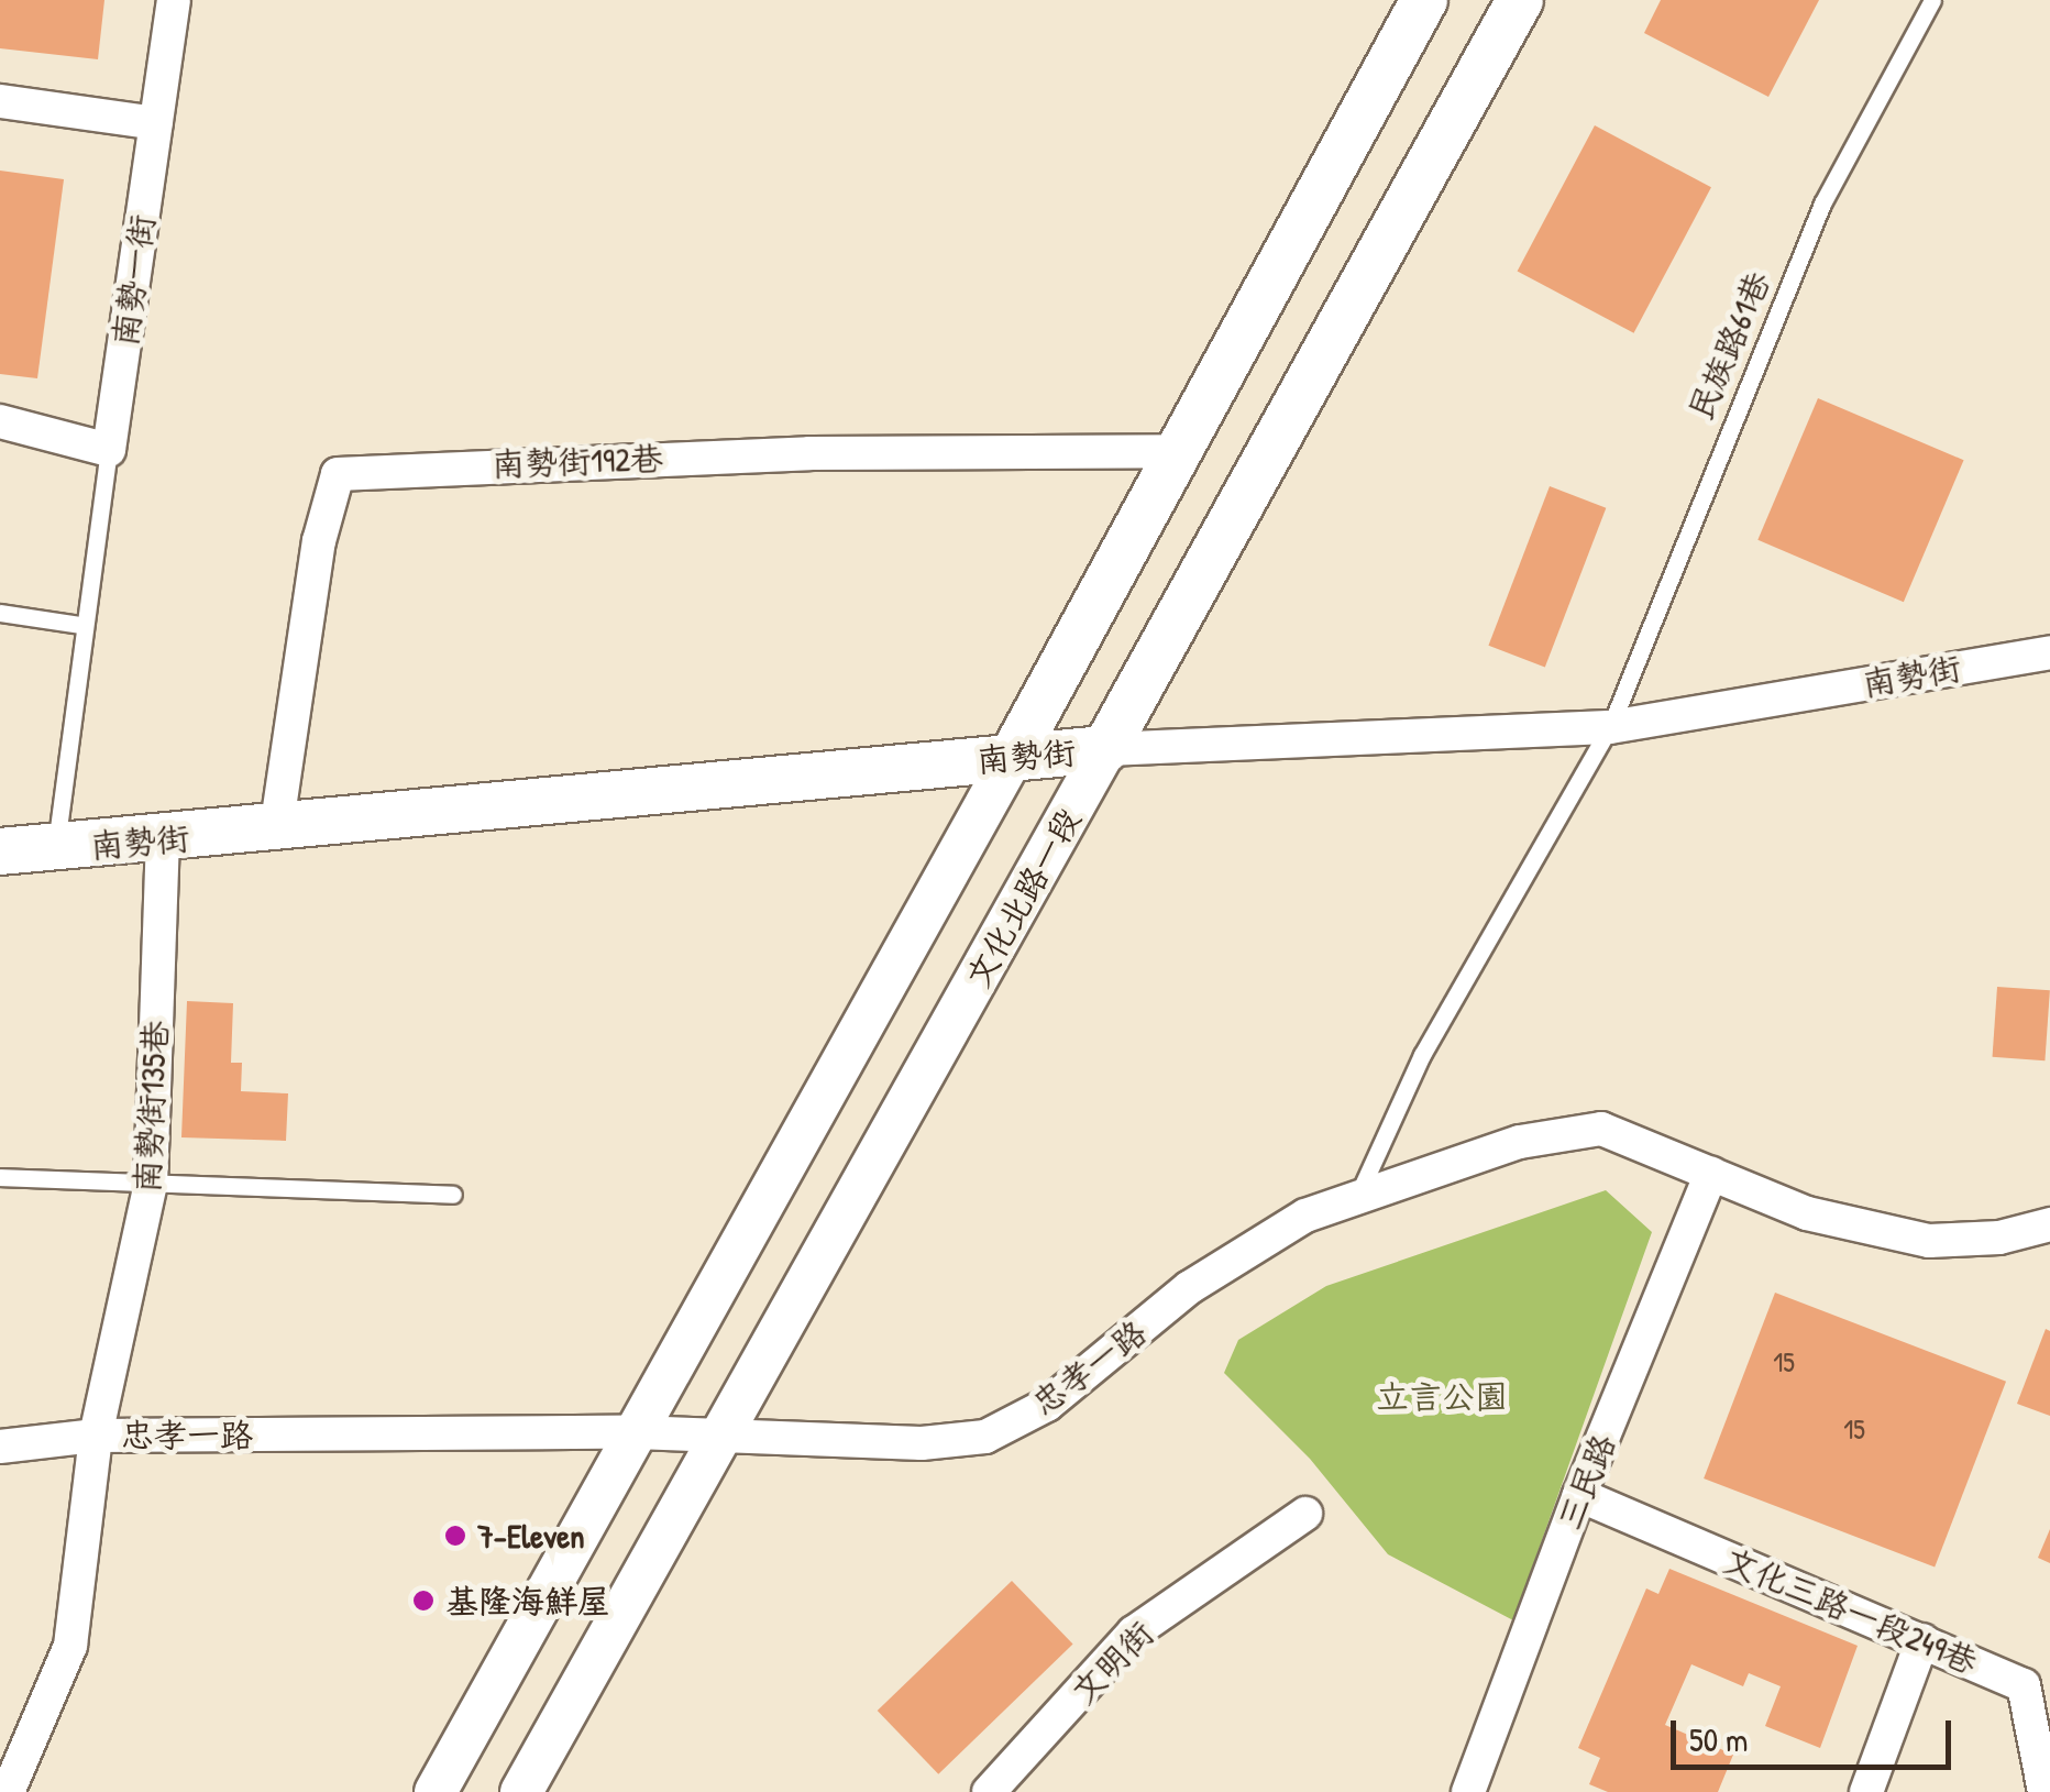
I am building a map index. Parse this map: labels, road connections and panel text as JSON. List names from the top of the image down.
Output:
{
  "streets": {
    "main road": ["南勢街", "文化北路一段"],
    "street": [
      "南勢一街",
      "南勢街192巷",
      "南勢街135巷",
      "忠孝一路",
      "三民路",
      "文化三路一段249巷",
      "文明街"
    ],
    "lane": ["民族路61巷"]
  },
  "crossings": [
    ["民族路61巷", "南勢街"],
    ["民族路61巷", "忠孝一路"],
    ["南勢街192巷", "南勢街"],
    ["南勢街", "文化北路一段"],
    ["南勢街", "南勢街135巷"],
    ["文化北路一段", "忠孝一路"],
    ["南勢街135巷", "忠孝一路"],
    ["忠孝一路", "三民路"],
    ["三民路", "文化三路一段249巷"]
  ],
  "parks": ["立言公園"],
  "places": ["7-Eleven", "基隆海鮮屋"],
  "house_numbers": ["15", "15"],
  "scale_bar": "50 m"
}
